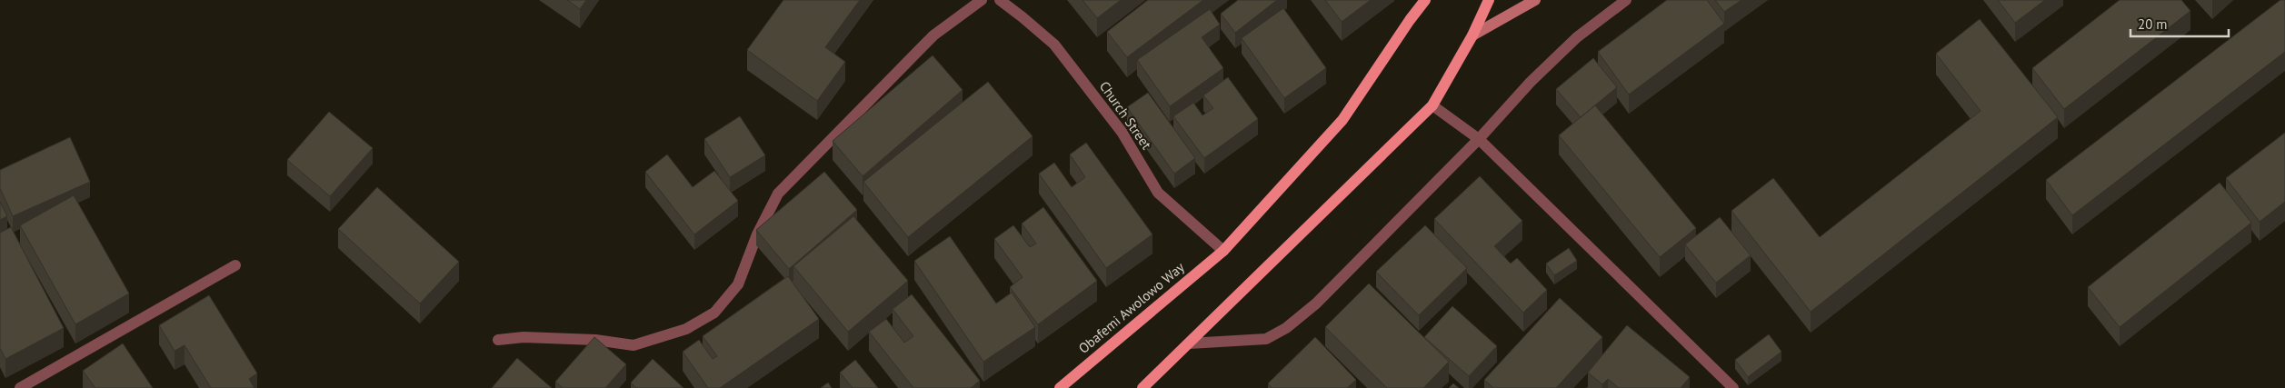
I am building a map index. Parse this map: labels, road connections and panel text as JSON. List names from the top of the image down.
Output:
{
  "streets": {
    "main road": ["Obafemi Awolowo Way"],
    "street": ["Church Street"]
  },
  "crossings": [
    ["Church Street", "Obafemi Awolowo Way"]
  ],
  "scale_bar": "20 m"
}
